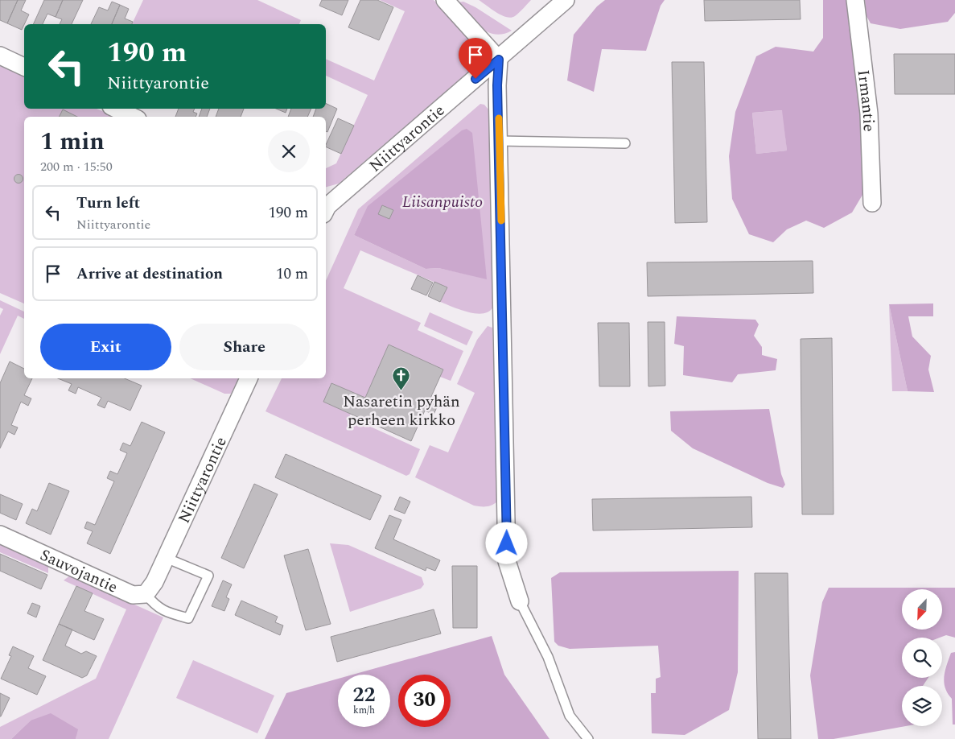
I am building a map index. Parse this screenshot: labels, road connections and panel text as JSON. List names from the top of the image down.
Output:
{
  "streets": {
    "street": ["Irmantie", "Niittyarontie", "Sauvojantie"]
  },
  "crossings": [
    ["Niittyarontie", "Sauvojantie"]
  ],
  "parks": ["Liisanpuisto"],
  "places": {
    "church": ["Nasaretin pyhän perheen kirkko"]
  },
  "north": "bottom left",
  "page": {
    "turn": ["190 m", "Niittyarontie"],
    "heading": ["1 min", "200 m · 15:50"],
    "list": [
      {
        "name": "Turn left",
        "note": "Niittyarontie",
        "value": "190 m"
      },
      {
        "name": "Arrive at destination",
        "value": "10 m"
      }
    ],
    "buttons": ["Exit", "Share"],
    "speed": "22 km/h",
    "limit": "30"
  }
}
